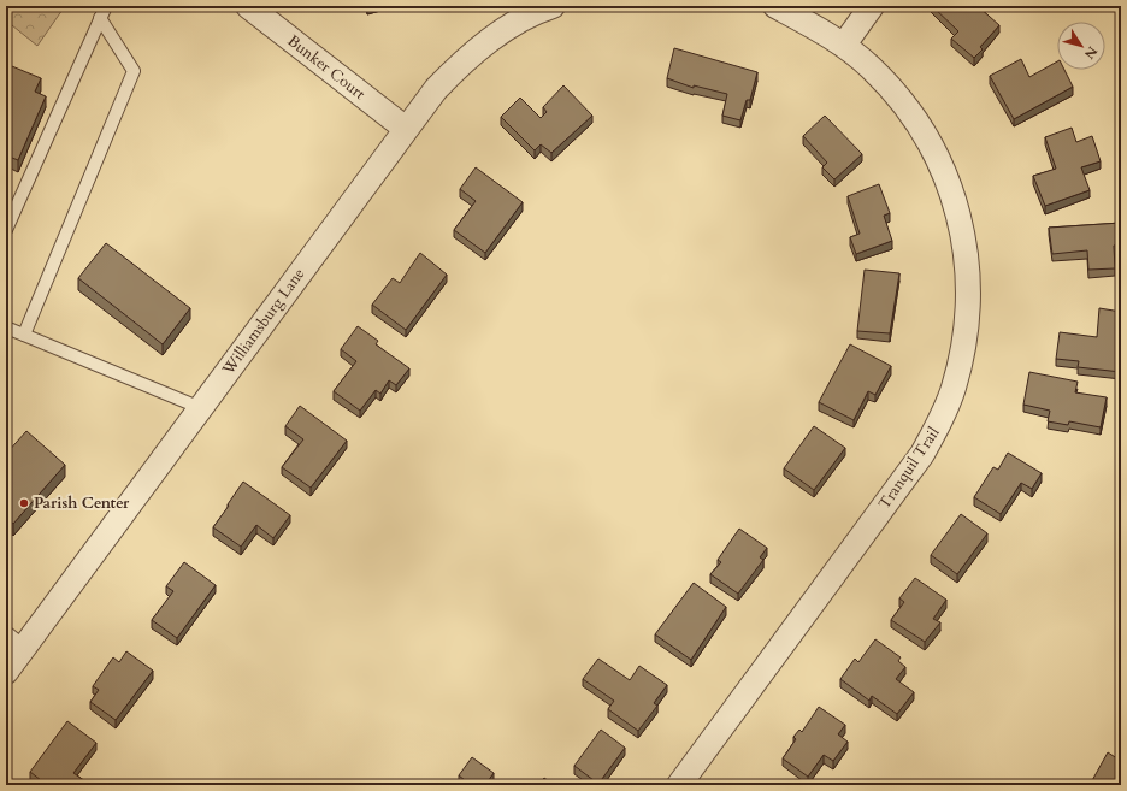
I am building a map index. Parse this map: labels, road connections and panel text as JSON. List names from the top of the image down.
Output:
{
  "streets": {
    "street": ["Bunker Court", "Williamsburg Lane", "Tranquil Trail"]
  },
  "crossings": [
    ["Bunker Court", "Williamsburg Lane"]
  ],
  "places": ["Parish Center"],
  "north": "bottom right"
}
